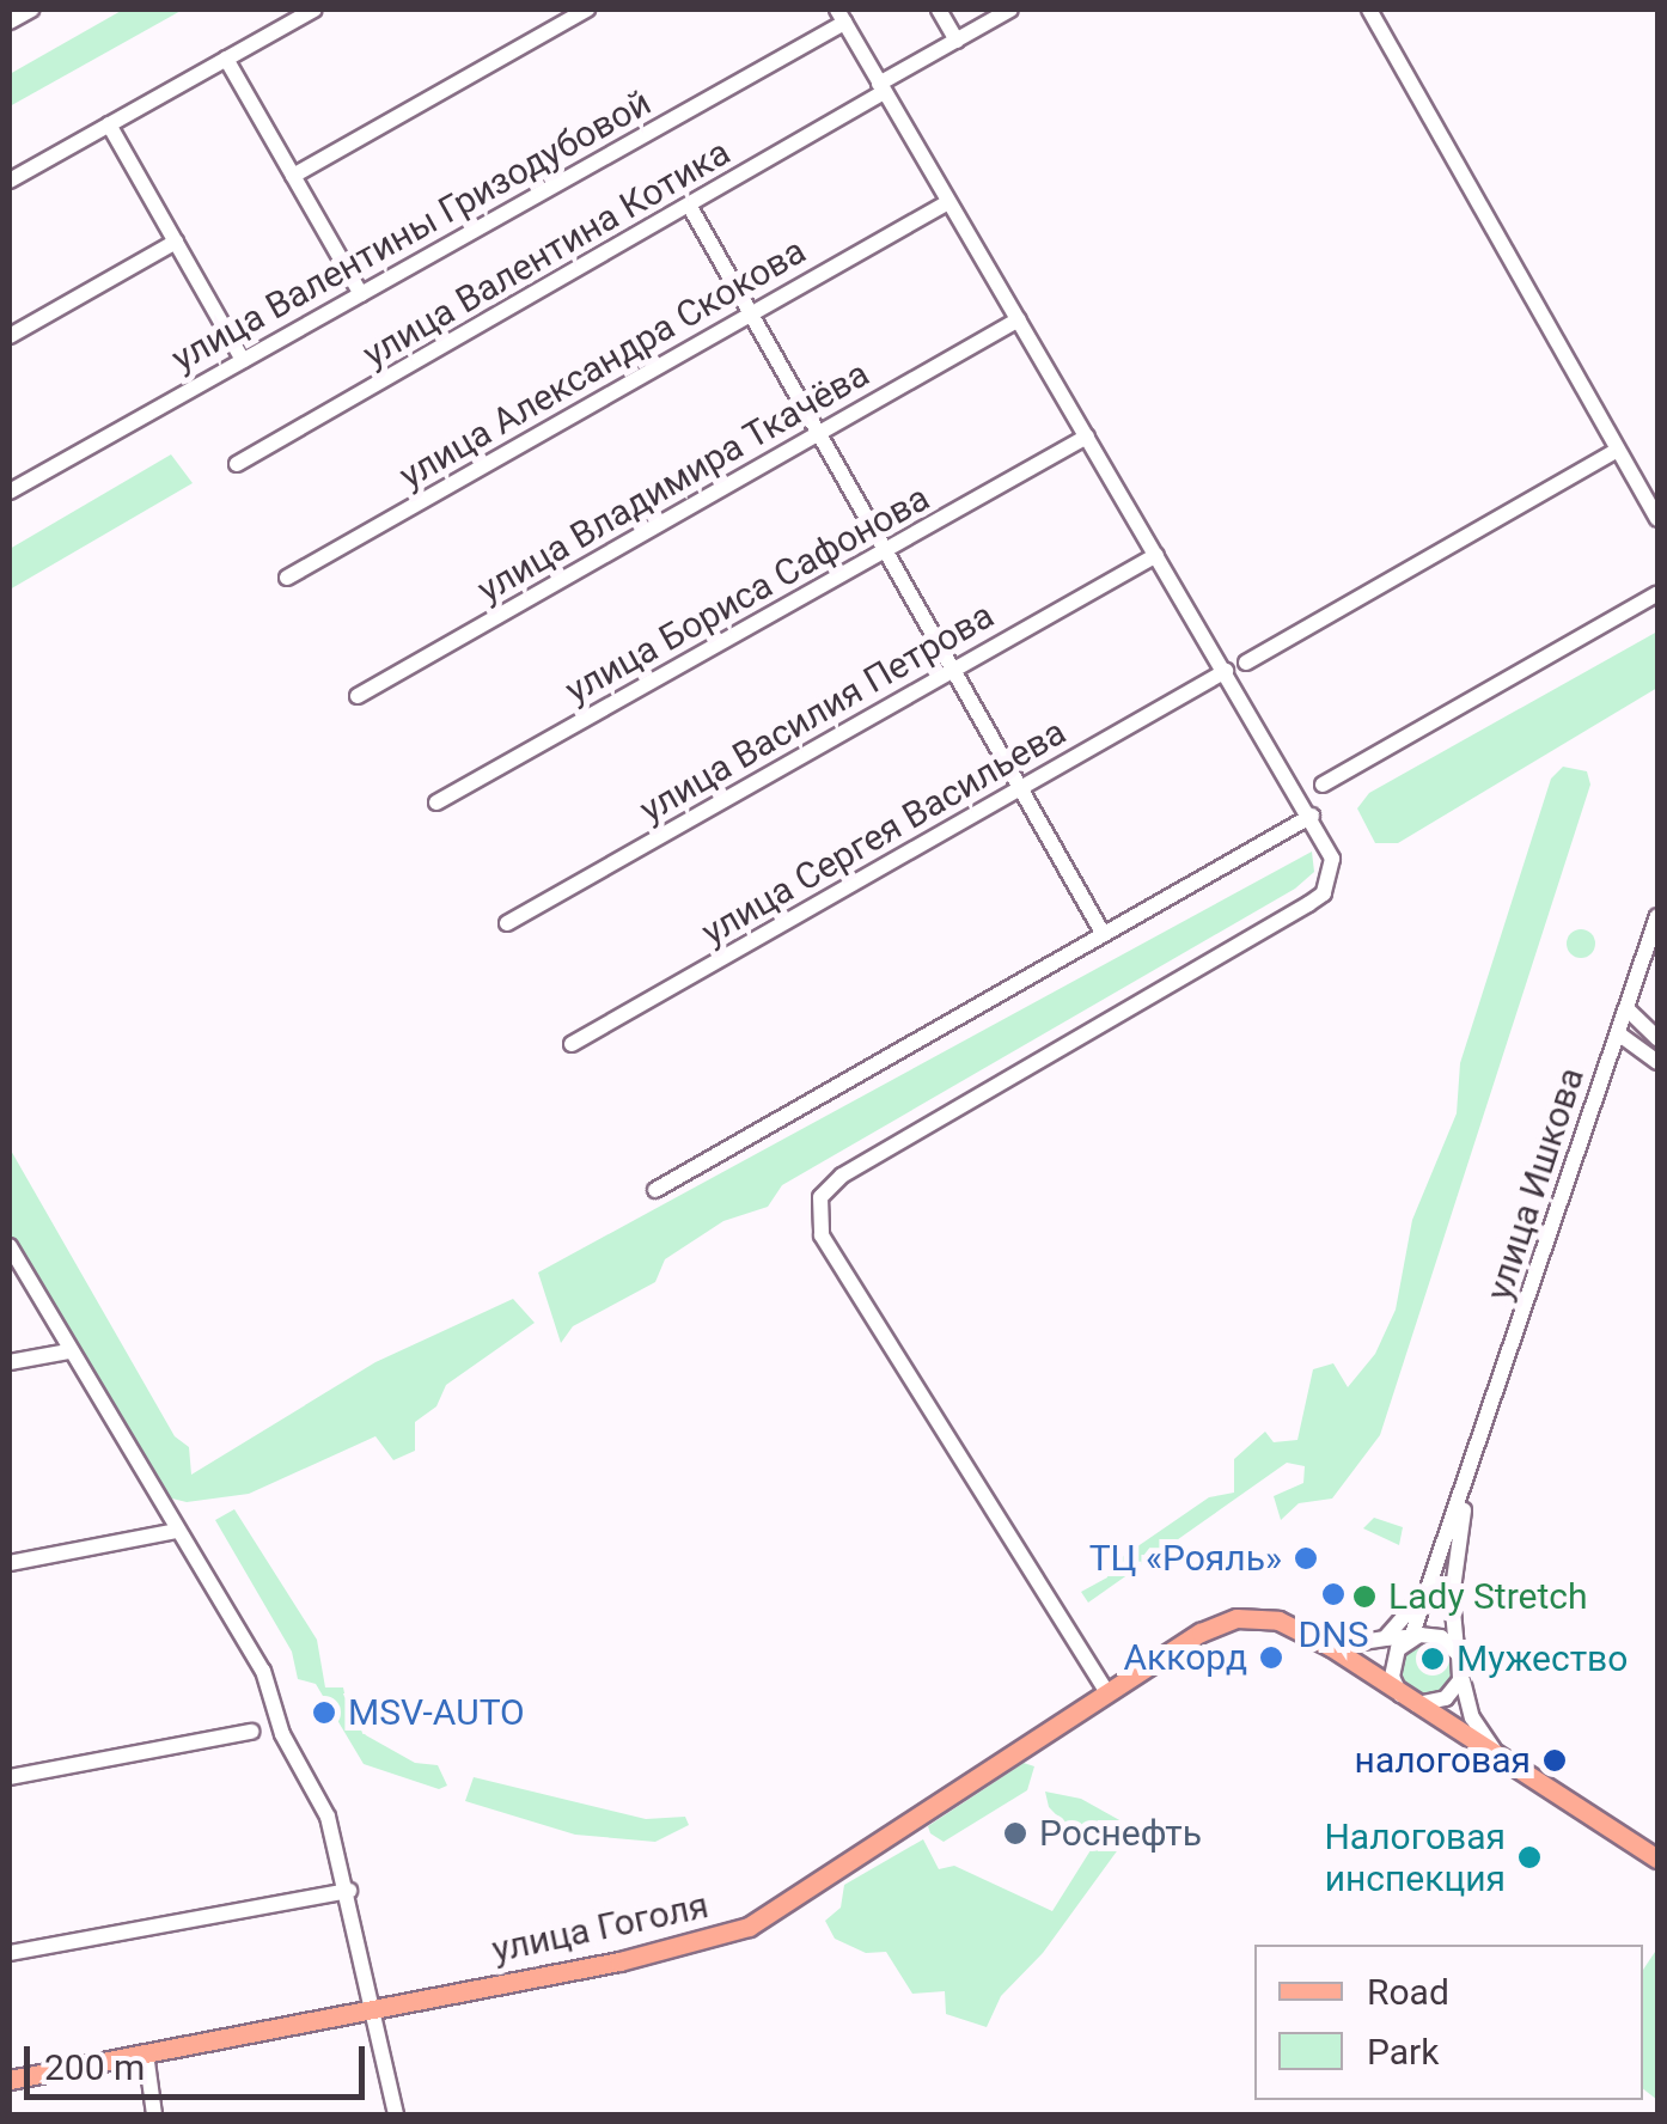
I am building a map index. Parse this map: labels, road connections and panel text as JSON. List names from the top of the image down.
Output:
{
  "streets": {
    "main road": ["улица Гоголя"],
    "street": [
      "улица Валентины Гризодубовой",
      "улица Валентина Котика",
      "улица Александра Скокова",
      "улица Владимира Ткачёва",
      "улица Бориса Сафонова",
      "улица Василия Петрова",
      "улица Сергея Васильева",
      "улица Ишкова"
    ]
  },
  "crossings": [
    ["улица Ишкова", "улица Гоголя"]
  ],
  "places": [
    "ТЦ «Рояль»",
    "DNS",
    "Lady Stretch",
    "Аккорд",
    "Мужество",
    "MSV-AUTO",
    "налоговая",
    "Роснефть",
    "Налоговая инспекция"
  ],
  "legend": ["Road", "Park"],
  "scale_bar": "200 m"
}
